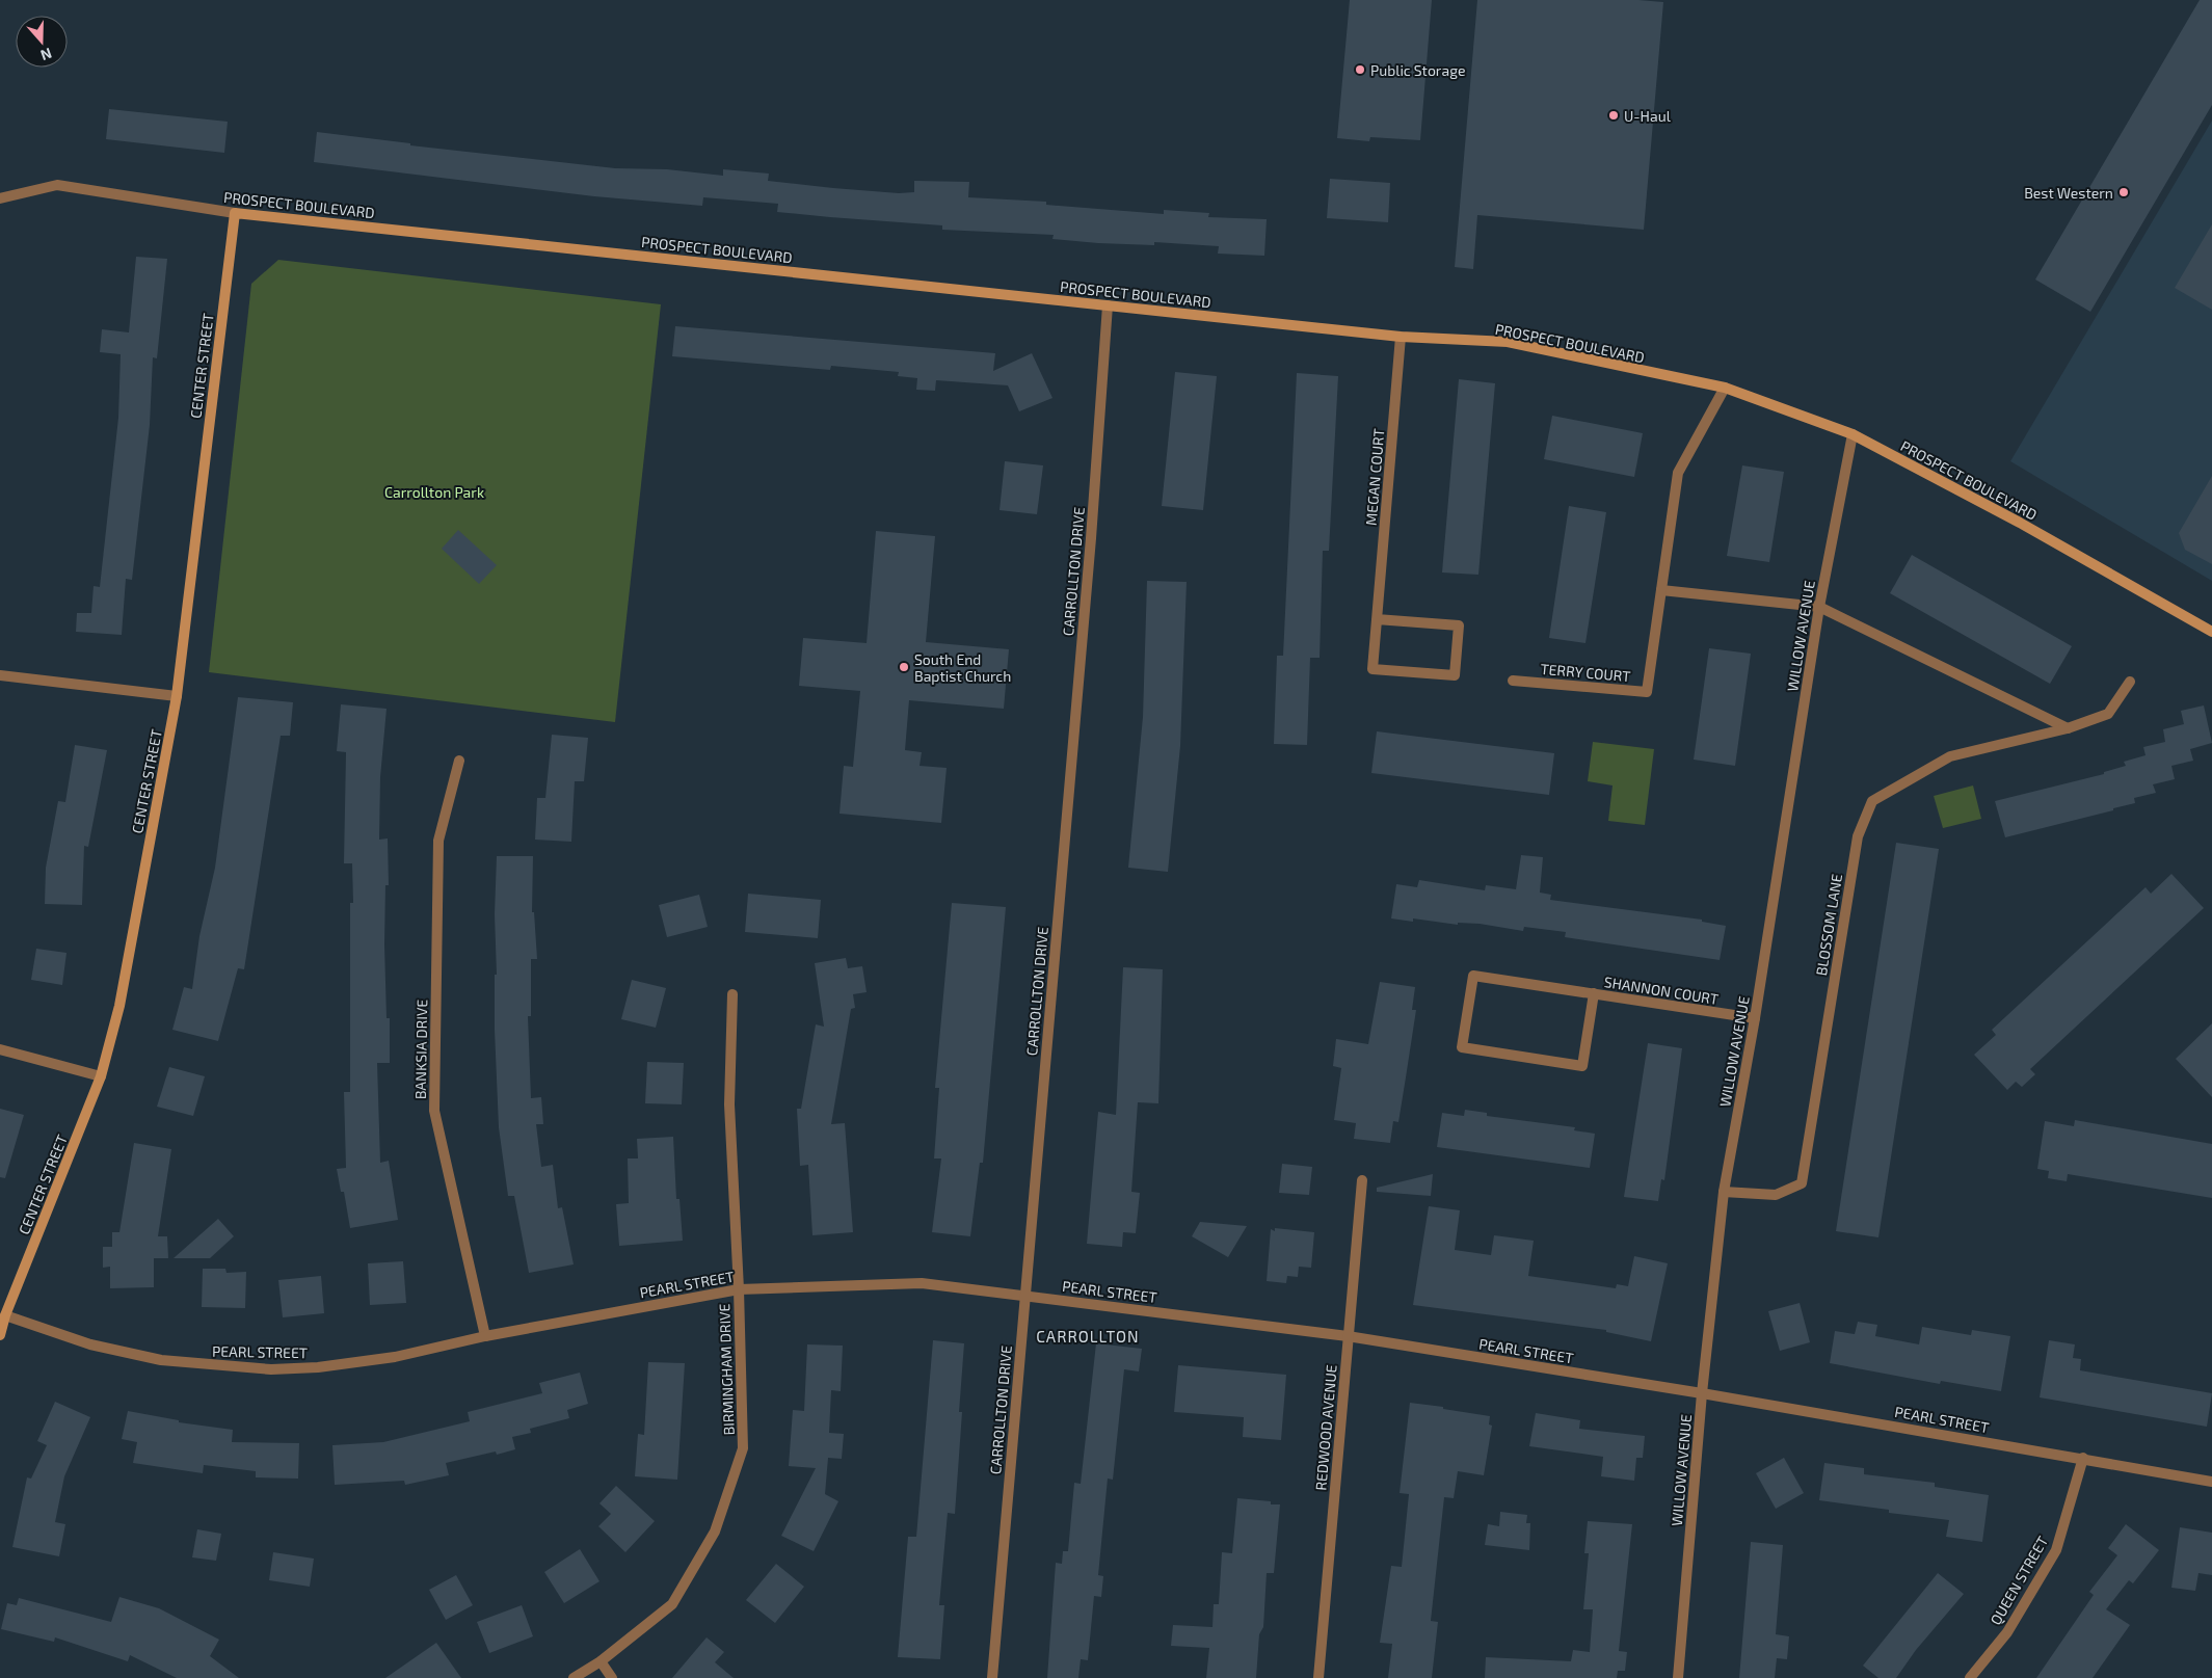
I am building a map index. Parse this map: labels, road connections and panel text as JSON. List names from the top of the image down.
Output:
{
  "streets": {
    "street": [
      "PROSPECT BOULEVARD",
      "CENTER STREET",
      "MEGAN COURT",
      "CARROLLTON DRIVE",
      "WILLOW AVENUE",
      "TERRY COURT",
      "BLOSSOM LANE",
      "SHANNON COURT",
      "BANKSIA DRIVE",
      "PEARL STREET",
      "BIRMINGHAM DRIVE",
      "REDWOOD AVENUE",
      "QUEEN STREET"
    ]
  },
  "crossings": [
    ["PROSPECT BOULEVARD", "CENTER STREET"],
    ["PROSPECT BOULEVARD", "MEGAN COURT"],
    ["PROSPECT BOULEVARD", "CARROLLTON DRIVE"],
    ["PROSPECT BOULEVARD", "WILLOW AVENUE"],
    ["PROSPECT BOULEVARD", "TERRY COURT"],
    ["CENTER STREET", "PEARL STREET"],
    ["CARROLLTON DRIVE", "PEARL STREET"],
    ["WILLOW AVENUE", "BLOSSOM LANE"],
    ["WILLOW AVENUE", "SHANNON COURT"],
    ["WILLOW AVENUE", "PEARL STREET"],
    ["BANKSIA DRIVE", "PEARL STREET"],
    ["PEARL STREET", "BIRMINGHAM DRIVE"],
    ["PEARL STREET", "REDWOOD AVENUE"],
    ["PEARL STREET", "QUEEN STREET"]
  ],
  "districts": ["CARROLLTON"],
  "parks": ["Carrollton Park"],
  "places": [
    "Public Storage",
    "U-Haul",
    "Best Western",
    "South End Baptist Church"
  ],
  "north": "bottom"
}
